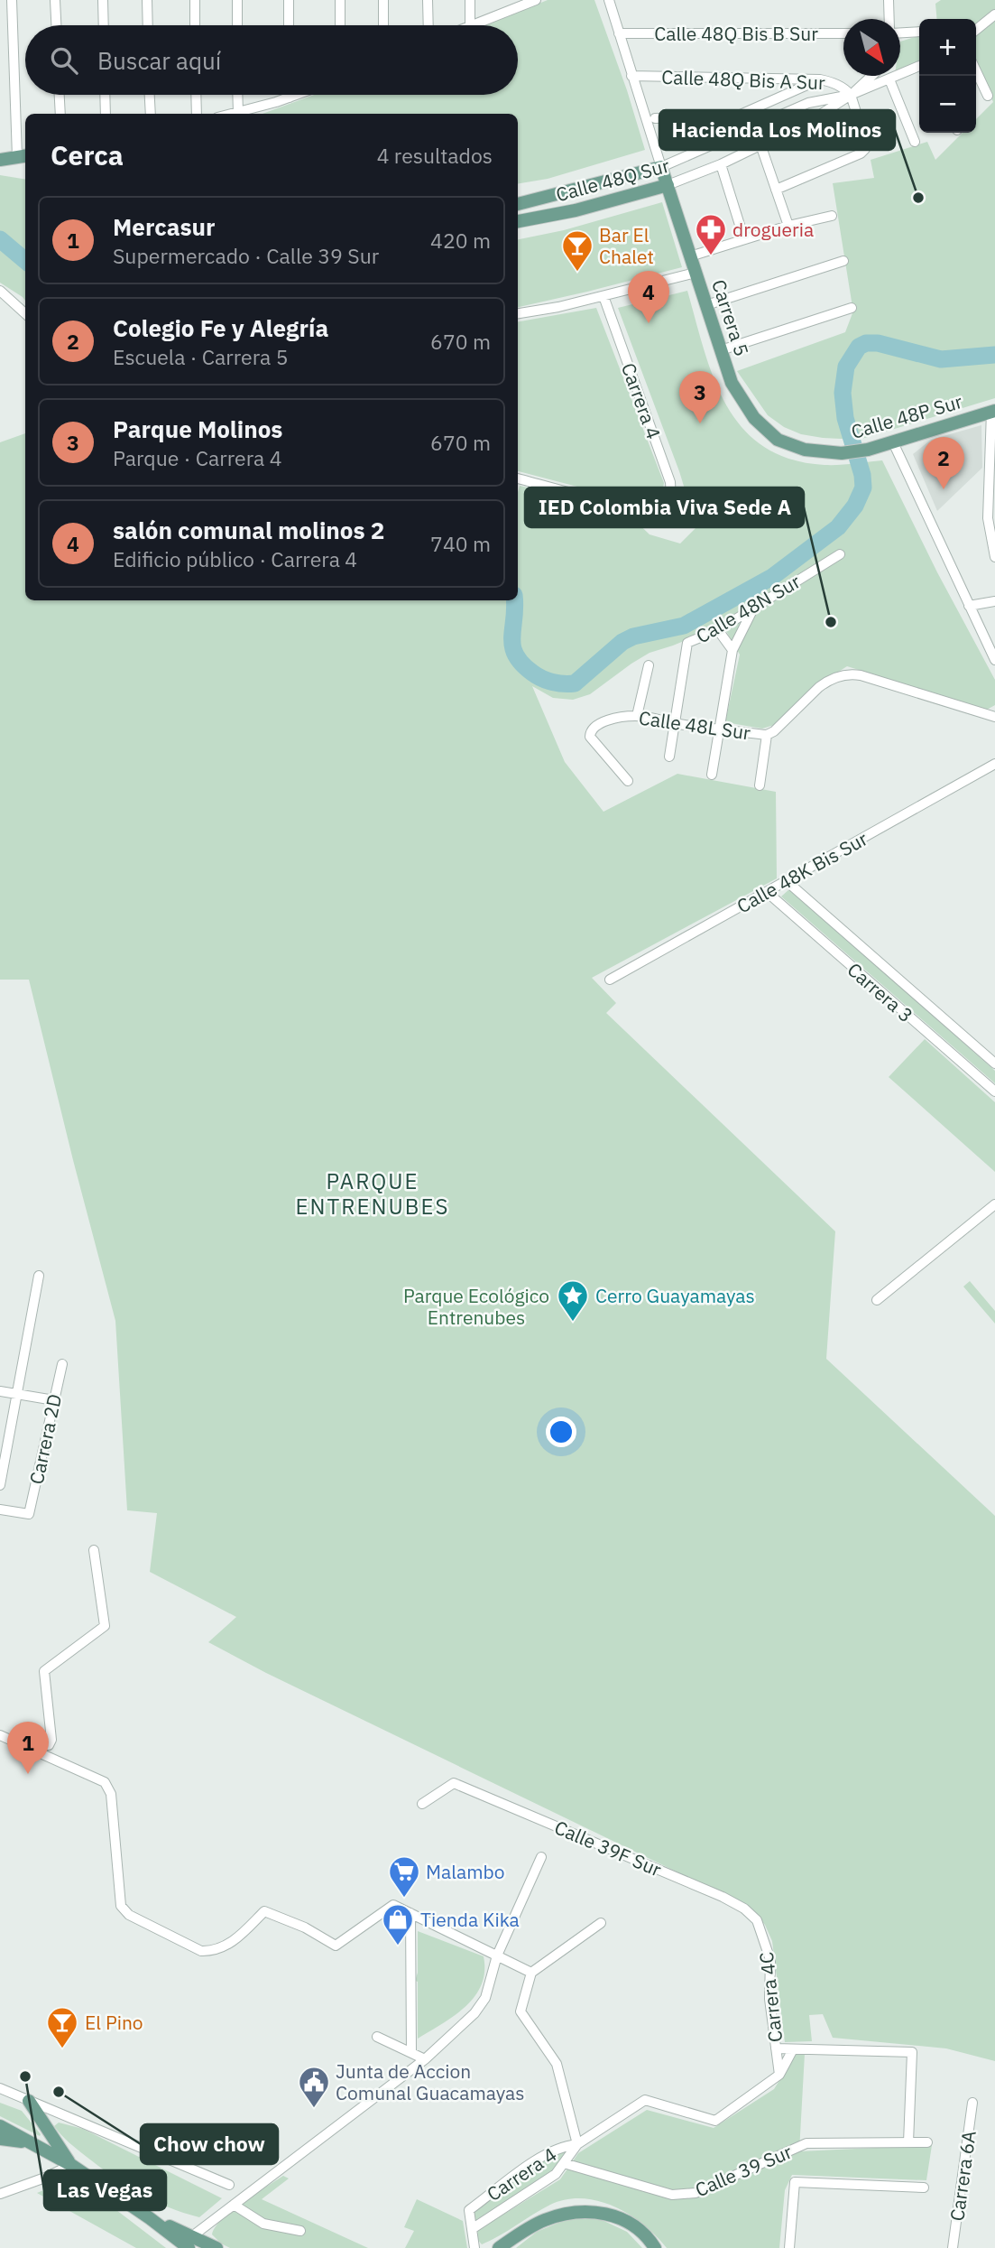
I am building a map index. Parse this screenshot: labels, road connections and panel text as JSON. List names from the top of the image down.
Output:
{
  "streets": {
    "main road": ["Calle 48Q Sur", "Carrera 5", "Calle 48P Sur"],
    "street": [
      "Calle 48Q Bis B Sur",
      "Calle 48Q Bis A Sur",
      "Carrera 4",
      "Calle 48N Sur",
      "Calle 48L Sur",
      "Calle 48K Bis Sur",
      "Carrera 3",
      "Carrera 2D",
      "Calle 39F Sur",
      "Carrera 4C",
      "Calle 39 Sur",
      "Carrera 6A"
    ]
  },
  "crossings": [
    ["Calle 48Q Bis B Sur", "Carrera 5"],
    ["Calle 48Q Bis A Sur", "Calle 48Q Sur"],
    ["Calle 48Q Bis A Sur", "Carrera 5"],
    ["Calle 48Q Sur", "Carrera 5"],
    ["Carrera 5", "Calle 48P Sur"],
    ["Carrera 4", "Carrera 4C"],
    ["Calle 48N Sur", "Calle 48L Sur"],
    ["Calle 48K Bis Sur", "Carrera 3"],
    ["Calle 39F Sur", "Carrera 4C"]
  ],
  "districts": ["PARQUE ENTRENUBES"],
  "parks": ["Parque Ecológico Entrenubes"],
  "places": {
    "other": [
      "Hacienda Los Molinos",
      "IED Colombia Viva Sede A",
      "Las Vegas",
      "Chow chow"
    ],
    "pharmacy": ["drogueria"],
    "bar": ["Bar El Chalet", "El Pino"],
    "place": ["Cerro Guayamayas"],
    "supermarket": ["Malambo"],
    "shop": ["Tienda Kika"],
    "public building": ["Junta de Accion Comunal Guacamayas"]
  },
  "north": "bottom right",
  "page": {
    "map_buttons": ["+", "−"],
    "search": "Buscar aquí",
    "heading": ["Cerca", "4 resultados"],
    "list": [
      {
        "mark": "1",
        "name": "Mercasur",
        "note": "Supermercado · Calle 39 Sur",
        "value": "420 m"
      },
      {
        "mark": "2",
        "name": "Colegio Fe y Alegría",
        "note": "Escuela · Carrera 5",
        "value": "670 m"
      },
      {
        "mark": "3",
        "name": "Parque Molinos",
        "note": "Parque · Carrera 4",
        "value": "670 m"
      },
      {
        "mark": "4",
        "name": "salón comunal molinos 2",
        "note": "Edificio público · Carrera 4",
        "value": "740 m"
      }
    ],
    "pins": [
      "4",
      "3",
      "2",
      "1"
    ]
  }
}
